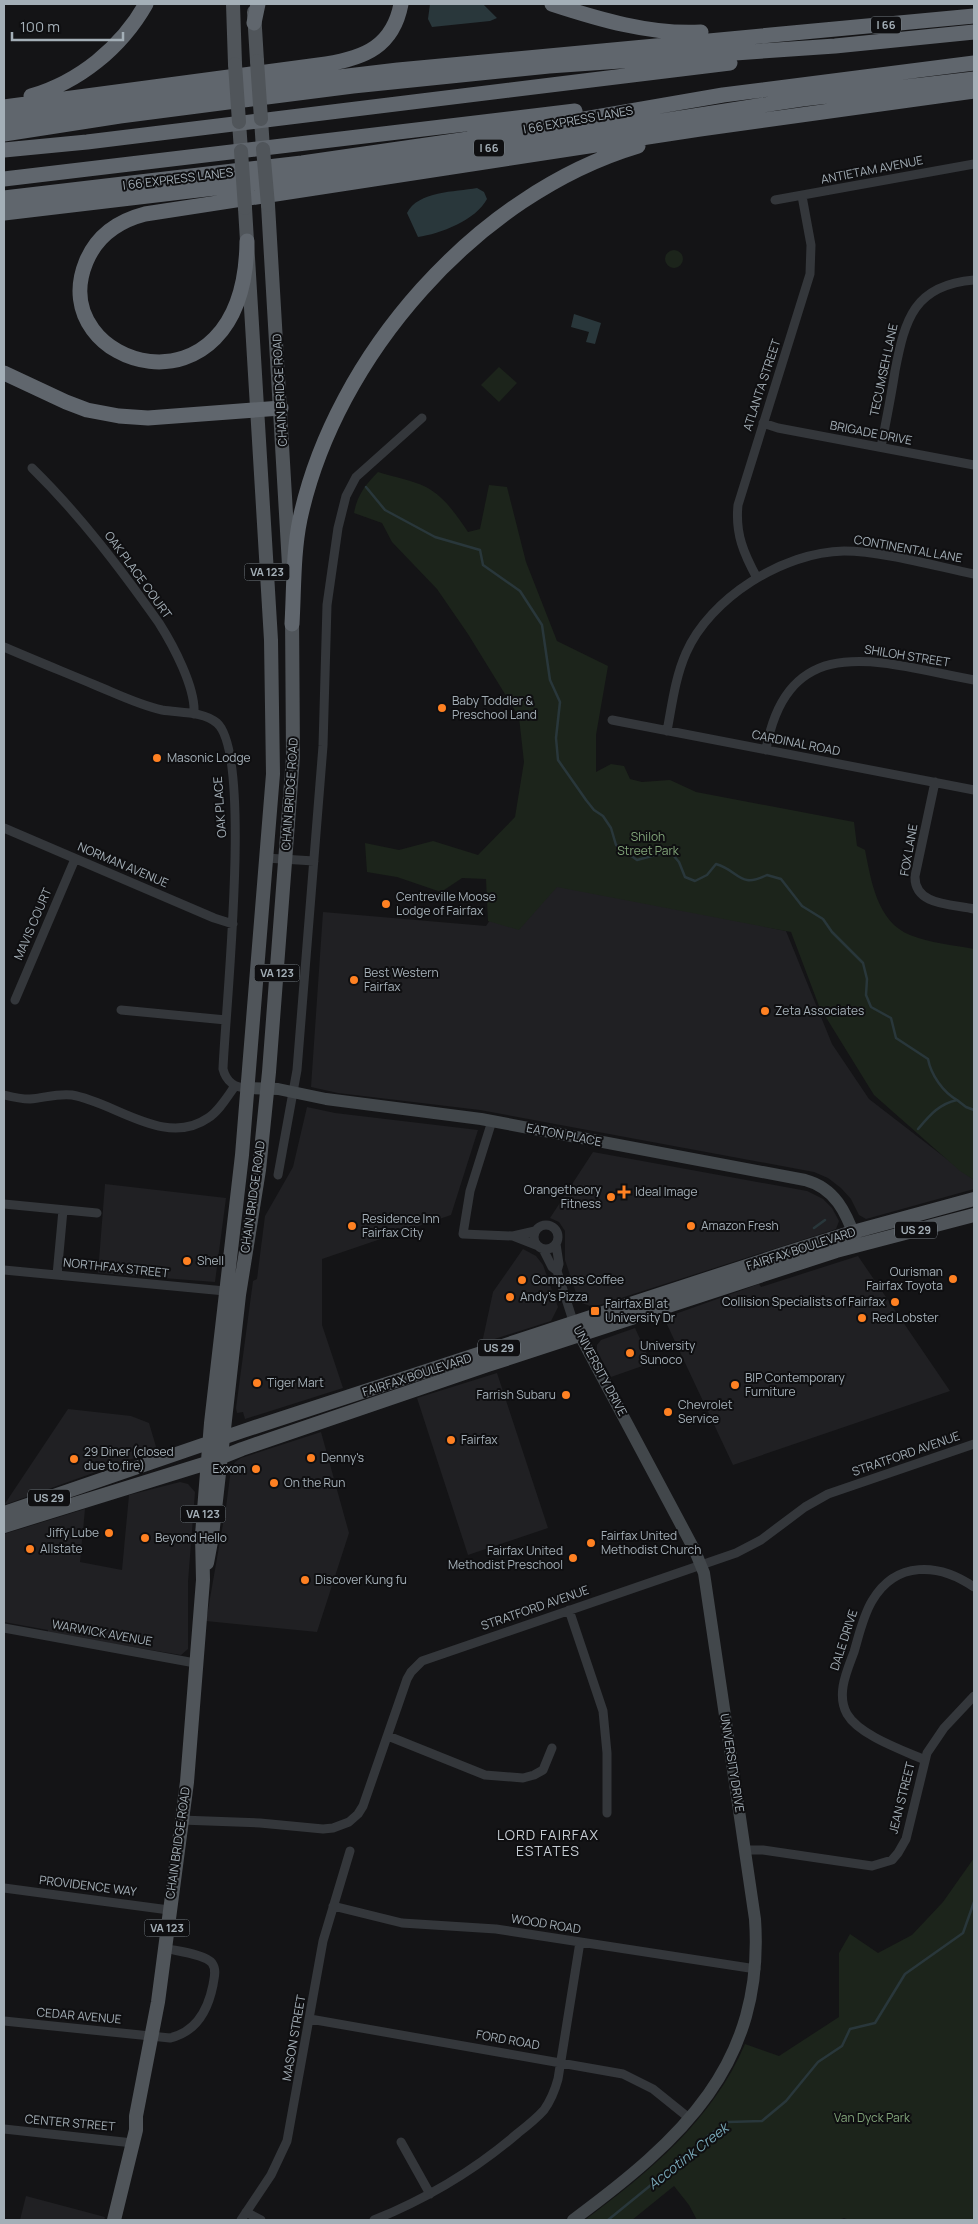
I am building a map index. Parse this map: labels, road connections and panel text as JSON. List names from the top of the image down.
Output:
{
  "streets": {
    "highway": ["I 66", "I 66 EXPRESS LANES"],
    "main road": [
      "CHAIN BRIDGE ROAD",
      "VA 123",
      "US 29",
      "FAIRFAX BOULEVARD"
    ],
    "street": [
      "ANTIETAM AVENUE",
      "TECUMSEH LANE",
      "ATLANTA STREET",
      "BRIGADE DRIVE",
      "CONTINENTAL LANE",
      "OAK PLACE COURT",
      "SHILOH STREET",
      "CARDINAL ROAD",
      "OAK PLACE",
      "FOX LANE",
      "NORMAN AVENUE",
      "MAVIS COURT",
      "EATON PLACE",
      "NORTHFAX STREET",
      "UNIVERSITY DRIVE",
      "STRATFORD AVENUE",
      "WARWICK AVENUE",
      "DALE DRIVE",
      "JEAN STREET",
      "PROVIDENCE WAY",
      "WOOD ROAD",
      "CEDAR AVENUE",
      "MASON STREET",
      "FORD ROAD",
      "CENTER STREET"
    ]
  },
  "crossings": [
    ["ANTIETAM AVENUE", "ATLANTA STREET"],
    ["TECUMSEH LANE", "BRIGADE DRIVE"],
    ["ATLANTA STREET", "BRIGADE DRIVE"],
    ["ATLANTA STREET", "CONTINENTAL LANE"],
    ["CHAIN BRIDGE ROAD", "OAK PLACE"],
    ["CHAIN BRIDGE ROAD", "EATON PLACE"],
    ["CHAIN BRIDGE ROAD", "FAIRFAX BOULEVARD"],
    ["CHAIN BRIDGE ROAD", "NORTHFAX STREET"],
    ["CHAIN BRIDGE ROAD", "STRATFORD AVENUE"],
    ["CHAIN BRIDGE ROAD", "WARWICK AVENUE"],
    ["CHAIN BRIDGE ROAD", "PROVIDENCE WAY"],
    ["CHAIN BRIDGE ROAD", "CEDAR AVENUE"],
    ["CHAIN BRIDGE ROAD", "CENTER STREET"],
    ["CONTINENTAL LANE", "CARDINAL ROAD"],
    ["OAK PLACE COURT", "OAK PLACE"],
    ["SHILOH STREET", "CARDINAL ROAD"],
    ["CARDINAL ROAD", "FOX LANE"],
    ["OAK PLACE", "NORMAN AVENUE"],
    ["OAK PLACE", "EATON PLACE"],
    ["NORMAN AVENUE", "MAVIS COURT"],
    ["EATON PLACE", "FAIRFAX BOULEVARD"],
    ["EATON PLACE", "UNIVERSITY DRIVE"],
    ["FAIRFAX BOULEVARD", "UNIVERSITY DRIVE"],
    ["UNIVERSITY DRIVE", "STRATFORD AVENUE"],
    ["UNIVERSITY DRIVE", "JEAN STREET"],
    ["UNIVERSITY DRIVE", "WOOD ROAD"],
    ["UNIVERSITY DRIVE", "FORD ROAD"],
    ["DALE DRIVE", "JEAN STREET"],
    ["WOOD ROAD", "MASON STREET"],
    ["MASON STREET", "FORD ROAD"]
  ],
  "districts": ["LORD FAIRFAX ESTATES"],
  "water": ["Accotink Creek"],
  "parks": ["Shiloh Street Park", "Van Dyck Park"],
  "places": {
    "other": [
      "Baby Toddler & Preschool Land",
      "Masonic Lodge",
      "Centreville Moose Lodge of Fairfax",
      "Best Western Fairfax",
      "Zeta Associates",
      "Orangetheory Fitness",
      "Residence Inn Fairfax City",
      "Amazon Fresh",
      "Shell",
      "Ourisman Fairfax Toyota",
      "Compass Coffee",
      "Andy's Pizza",
      "Collision Specialists of Fairfax",
      "Red Lobster",
      "University Sunoco",
      "Tiger Mart",
      "BIP Contemporary Furniture",
      "Farrish Subaru",
      "Chevrolet Service",
      "Fairfax",
      "Denny's",
      "29 Diner (closed due to fire)",
      "Exxon",
      "On the Run",
      "Jiffy Lube",
      "Beyond Hello",
      "Fairfax United Methodist Church",
      "Allstate",
      "Fairfax United Methodist Preschool",
      "Discover Kung fu"
    ],
    "health": ["Ideal Image"],
    "transit": ["Fairfax Bl at University Dr"]
  },
  "scale_bar": "100 m"
}
